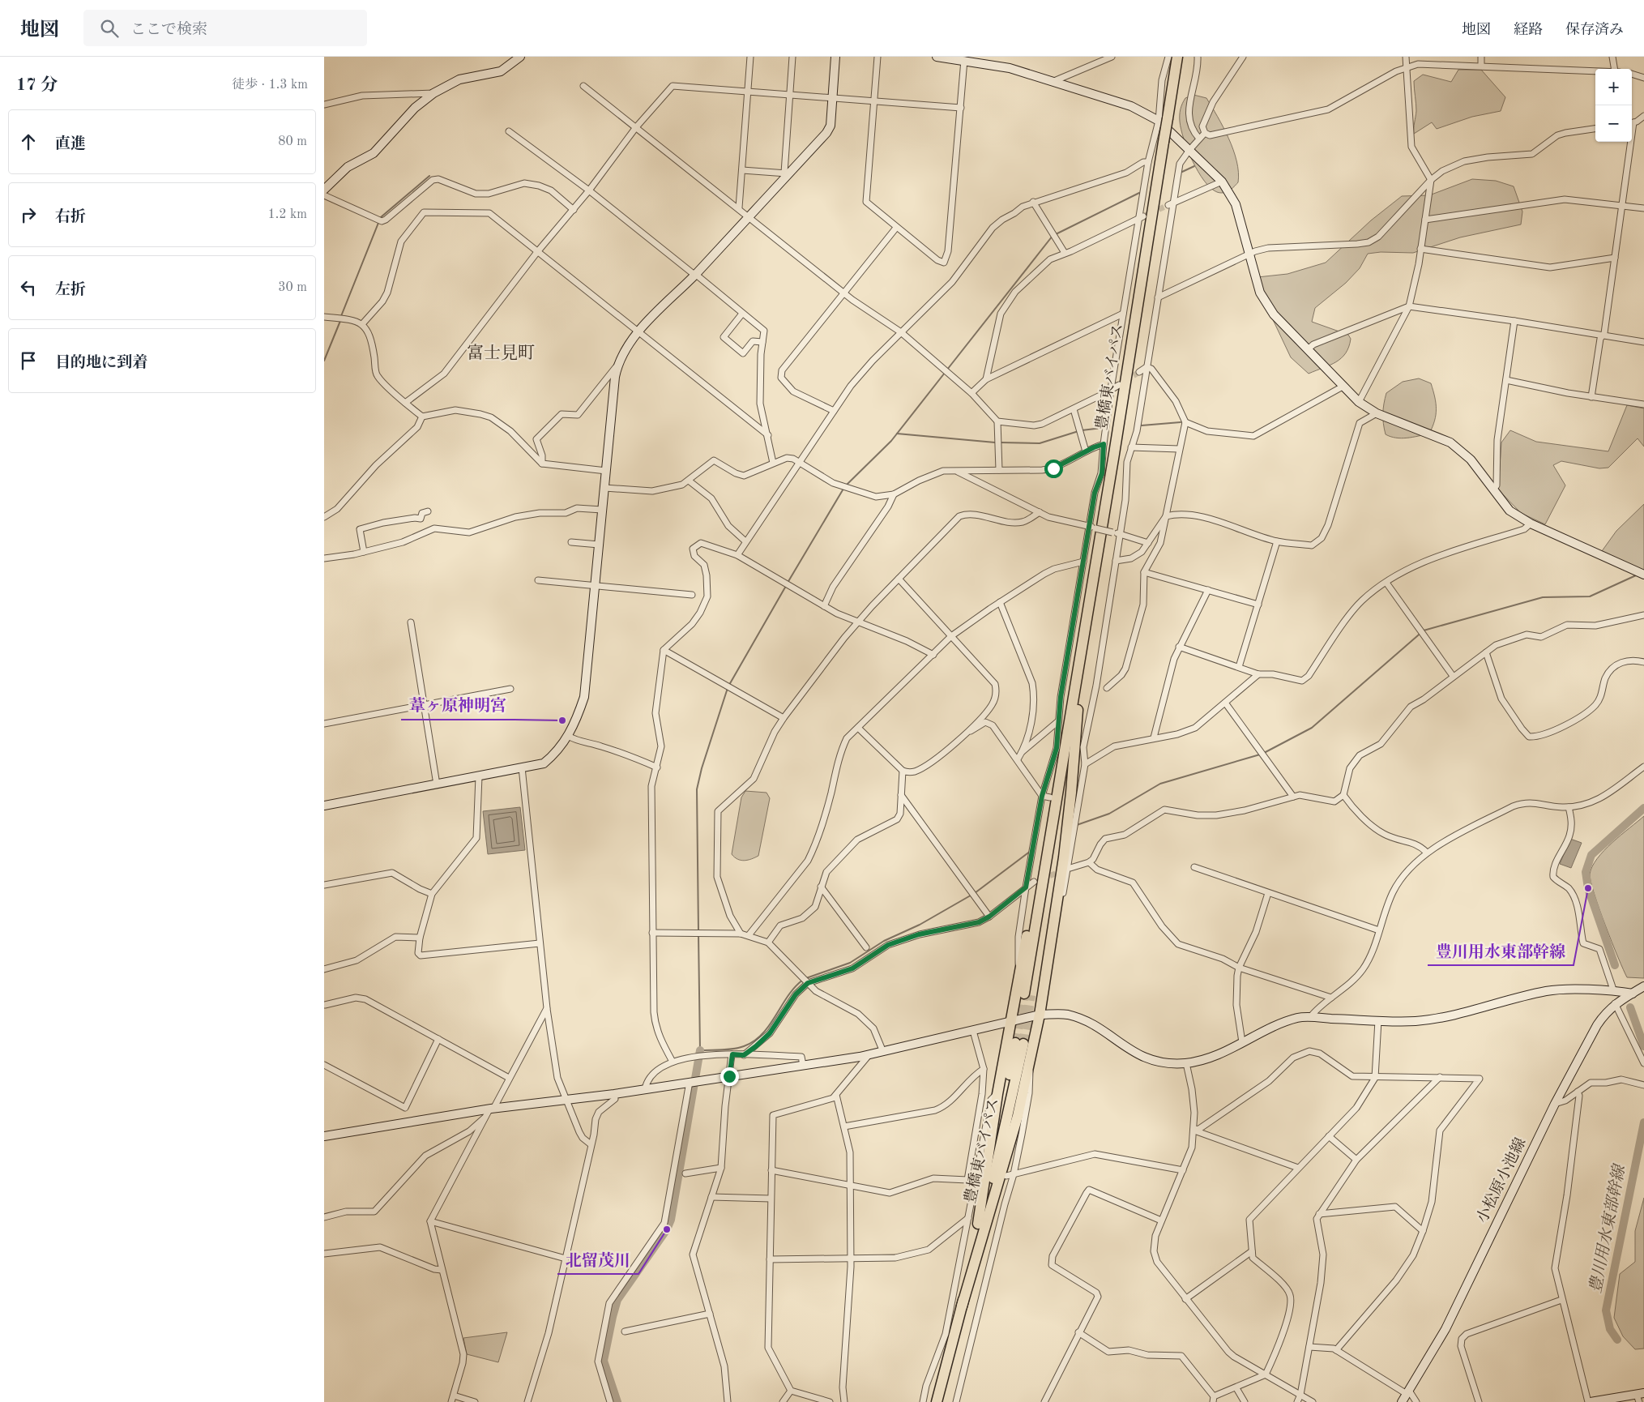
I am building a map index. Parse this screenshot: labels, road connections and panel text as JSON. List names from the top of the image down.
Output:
{
  "streets": {
    "highway": ["豊橋東バイパス"],
    "street": ["小松原小池線"]
  },
  "districts": ["富士見町"],
  "water": ["豊川用水東部幹線"],
  "places": ["葦ヶ原神明宮", "豊川用水東部幹線", "北留茂川"],
  "page": {
    "header": "地図",
    "search": "ここで検索",
    "nav": ["地図", "経路", "保存済み"],
    "heading": ["17 分", "徒歩 · 1.3 km"],
    "map_buttons": ["+", "−"],
    "list": [
      ["直進", "80 m"],
      ["右折", "1.2 km"],
      ["左折", "30 m"],
      "目的地に到着"
    ]
  }
}
